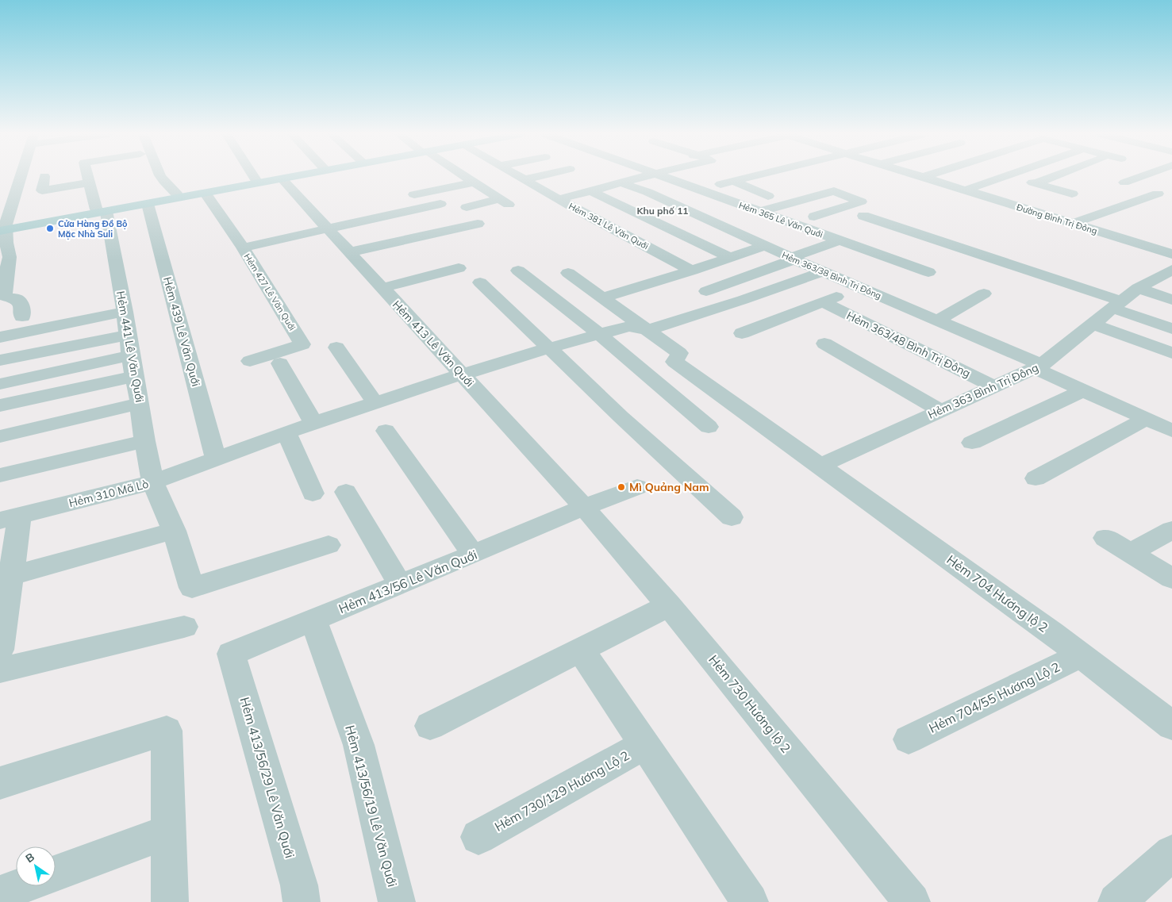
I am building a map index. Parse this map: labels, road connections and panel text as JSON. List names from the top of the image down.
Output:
{
  "streets": {
    "street": [
      "Đường Bình Trị Đông",
      "Hẻm 365 Lê Văn Quới",
      "Hẻm 381 Lê Văn Quới",
      "Hẻm 363/38 Bình Trị Đông",
      "Hẻm 427 Lê Văn Quới",
      "Hẻm 439 Lê Văn Quới",
      "Hẻm 413 Lê Văn Quới",
      "Hẻm 363/48 Bình Trị Đông",
      "Hẻm 441 Lê Văn Quới",
      "Hẻm 363 Bình Trị Đông",
      "Hẻm 310 Mã Lò",
      "Hẻm 413/56 Lê Văn Quới",
      "Hẻm 704 Hương lộ 2",
      "Hẻm 704/55 Hương Lộ 2",
      "Hẻm 730 Hương lộ 2",
      "Hẻm 413/56/29 Lê Văn Quới",
      "Hẻm 730/129 Hương Lộ 2",
      "Hẻm 413/56/19 Lê Văn Quới"
    ]
  },
  "crossings": [
    ["Hẻm 363/38 Bình Trị Đông", "Hẻm 363 Bình Trị Đông"],
    ["Hẻm 439 Lê Văn Quới", "Hẻm 310 Mã Lò"],
    ["Hẻm 413 Lê Văn Quới", "Hẻm 310 Mã Lò"],
    ["Hẻm 413 Lê Văn Quới", "Hẻm 413/56 Lê Văn Quới"],
    ["Hẻm 413 Lê Văn Quới", "Hẻm 730 Hương lộ 2"],
    ["Hẻm 363/48 Bình Trị Đông", "Hẻm 363 Bình Trị Đông"],
    ["Hẻm 441 Lê Văn Quới", "Hẻm 310 Mã Lò"],
    ["Hẻm 363 Bình Trị Đông", "Hẻm 704 Hương lộ 2"],
    ["Hẻm 310 Mã Lò", "Hẻm 704 Hương lộ 2"],
    ["Hẻm 413/56 Lê Văn Quới", "Hẻm 730 Hương lộ 2"],
    ["Hẻm 413/56 Lê Văn Quới", "Hẻm 413/56/29 Lê Văn Quới"],
    ["Hẻm 413/56 Lê Văn Quới", "Hẻm 413/56/19 Lê Văn Quới"],
    ["Hẻm 704 Hương lộ 2", "Hẻm 704/55 Hương Lộ 2"]
  ],
  "districts": ["Khu phố 11"],
  "places": ["Cửa Hàng Đồ Bộ Mặc Nhà Suli", "Mì Quảng Nam"],
  "north": "top left"
}
